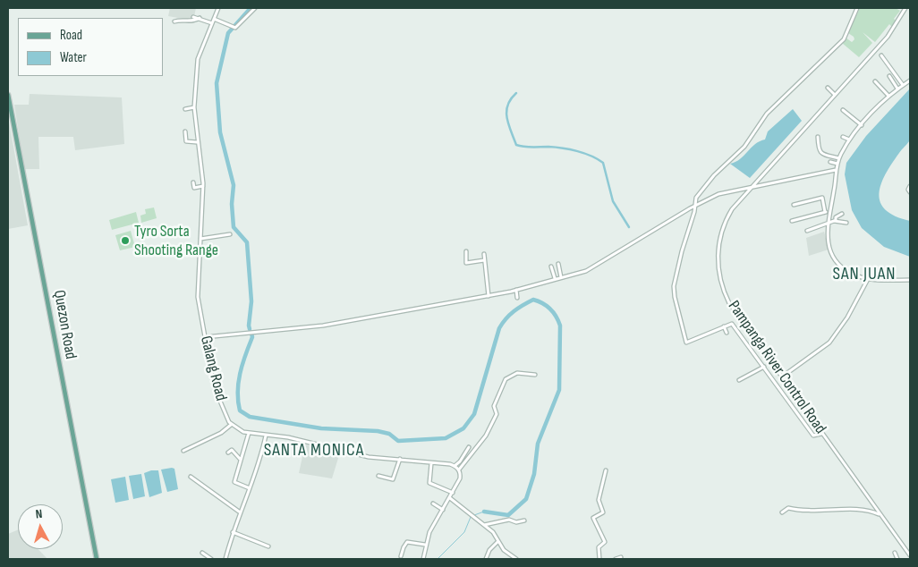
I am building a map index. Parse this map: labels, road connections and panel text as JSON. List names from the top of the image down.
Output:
{
  "streets": {
    "main road": ["Quezon Road"],
    "street": ["Pampanga River Control Road", "Galang Road"]
  },
  "districts": ["SAN JUAN", "SANTA MONICA"],
  "places": ["Tyro Sorta Shooting Range"],
  "legend": ["Road", "Water"],
  "north": "top"
}
